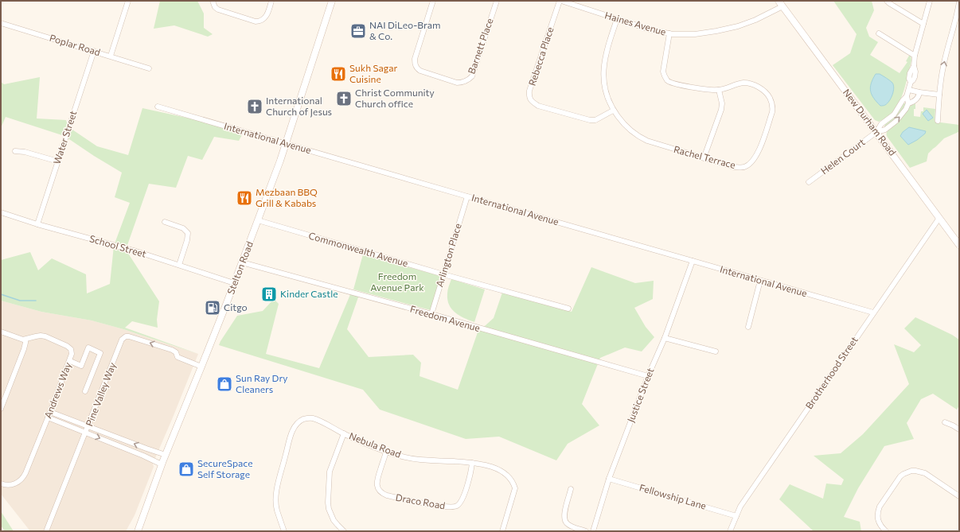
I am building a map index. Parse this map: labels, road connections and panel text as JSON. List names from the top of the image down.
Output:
{
  "streets": {
    "main road": ["New Durham Road", "Stelton Road"],
    "street": [
      "Haines Avenue",
      "Poplar Road",
      "Barnett Place",
      "Rebecca Place",
      "Water Street",
      "International Avenue",
      "Helen Court",
      "Rachel Terrace",
      "School Street",
      "Commonwealth Avenue",
      "Arlington Place",
      "Freedom Avenue",
      "Brotherhood Street",
      "Andrews Way",
      "Pine Valley Way",
      "Justice Street",
      "Nebula Road",
      "Fellowship Lane",
      "Draco Road"
    ]
  },
  "crossings": [
    ["Haines Avenue", "Rebecca Place"],
    ["Haines Avenue", "New Durham Road"],
    ["Haines Avenue", "Rachel Terrace"],
    ["Poplar Road", "Water Street"],
    ["Rebecca Place", "Rachel Terrace"],
    ["New Durham Road", "Helen Court"],
    ["New Durham Road", "Brotherhood Street"],
    ["Water Street", "School Street"],
    ["International Avenue", "Arlington Place"],
    ["International Avenue", "Stelton Road"],
    ["International Avenue", "Brotherhood Street"],
    ["International Avenue", "Justice Street"],
    ["School Street", "Stelton Road"],
    ["Commonwealth Avenue", "Arlington Place"],
    ["Commonwealth Avenue", "Stelton Road"],
    ["Arlington Place", "Freedom Avenue"],
    ["Stelton Road", "Freedom Avenue"],
    ["Stelton Road", "Pine Valley Way"],
    ["Freedom Avenue", "Justice Street"],
    ["Brotherhood Street", "Fellowship Lane"],
    ["Justice Street", "Fellowship Lane"],
    ["Nebula Road", "Draco Road"]
  ],
  "parks": ["Freedom Avenue Park"],
  "places": {
    "office": ["NAI DiLeo-Bram & Co."],
    "restaurant": ["Sukh Sagar Cuisine", "Mezbaan BBQ Grill & Kababs"],
    "church": ["Christ Community Church office", "International Church of Jesus"],
    "building": ["Kinder Castle"],
    "fuel station": ["Citgo"],
    "shop": ["Sun Ray Dry Cleaners", "SecureSpace Self Storage"]
  }
}
